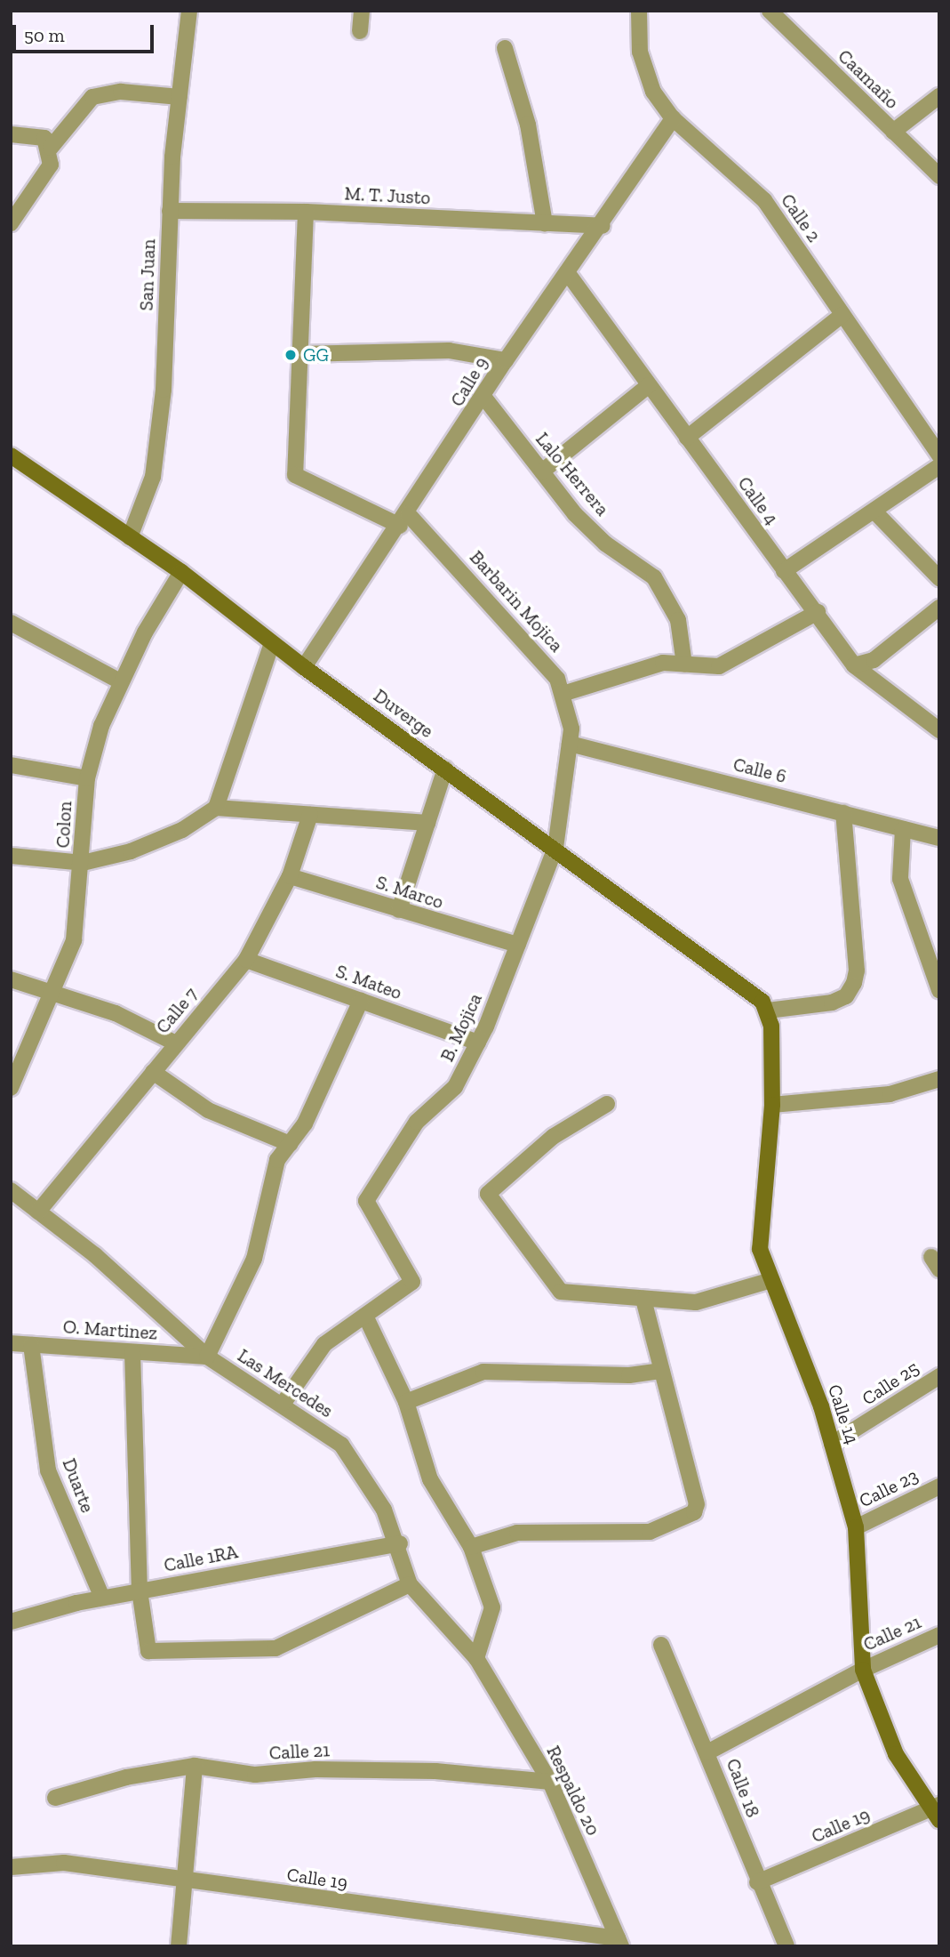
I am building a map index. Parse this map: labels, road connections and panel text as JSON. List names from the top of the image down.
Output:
{
  "streets": {
    "street": [
      "Caamaño",
      "M. T. Justo",
      "Calle 2",
      "San Juan",
      "Calle 9",
      "Lalo Herrera",
      "Calle 4",
      "Barbarin Mojica",
      "Duverge",
      "Calle 6",
      "Colon",
      "S. Marco",
      "S. Mateo",
      "Calle 7",
      "B. Mojica",
      "O. Martinez",
      "Las Mercedes",
      "Calle 25",
      "Calle 14",
      "Duarte",
      "Calle 23",
      "Calle 1RA",
      "Calle 21",
      "Calle 18",
      "Respaldo 20",
      "Calle 19"
    ]
  },
  "crossings": [
    ["M. T. Justo", "San Juan"],
    ["M. T. Justo", "Calle 9"],
    ["Calle 2", "Calle 9"],
    ["San Juan", "Duverge"],
    ["Calle 9", "Lalo Herrera"],
    ["Calle 9", "Calle 4"],
    ["Calle 9", "Barbarin Mojica"],
    ["Calle 9", "Duverge"],
    ["Barbarin Mojica", "Calle 6"],
    ["Barbarin Mojica", "B. Mojica"],
    ["Duverge", "Colon"],
    ["Duverge", "B. Mojica"],
    ["Duverge", "Calle 14"],
    ["Calle 6", "B. Mojica"],
    ["S. Marco", "Calle 7"],
    ["S. Marco", "B. Mojica"],
    ["S. Mateo", "Calle 7"],
    ["S. Mateo", "B. Mojica"],
    ["Calle 7", "Las Mercedes"],
    ["O. Martinez", "Las Mercedes"],
    ["O. Martinez", "Duarte"],
    ["Las Mercedes", "Calle 1RA"],
    ["Las Mercedes", "Respaldo 20"],
    ["Calle 25", "Calle 14"],
    ["Calle 14", "Calle 23"],
    ["Calle 14", "Calle 21"],
    ["Calle 14", "Calle 19"],
    ["Duarte", "Calle 1RA"],
    ["Calle 21", "Calle 18"],
    ["Calle 21", "Respaldo 20"],
    ["Calle 18", "Calle 19"],
    ["Respaldo 20", "Calle 19"]
  ],
  "places": ["GG"],
  "scale_bar": "50 m"
}
